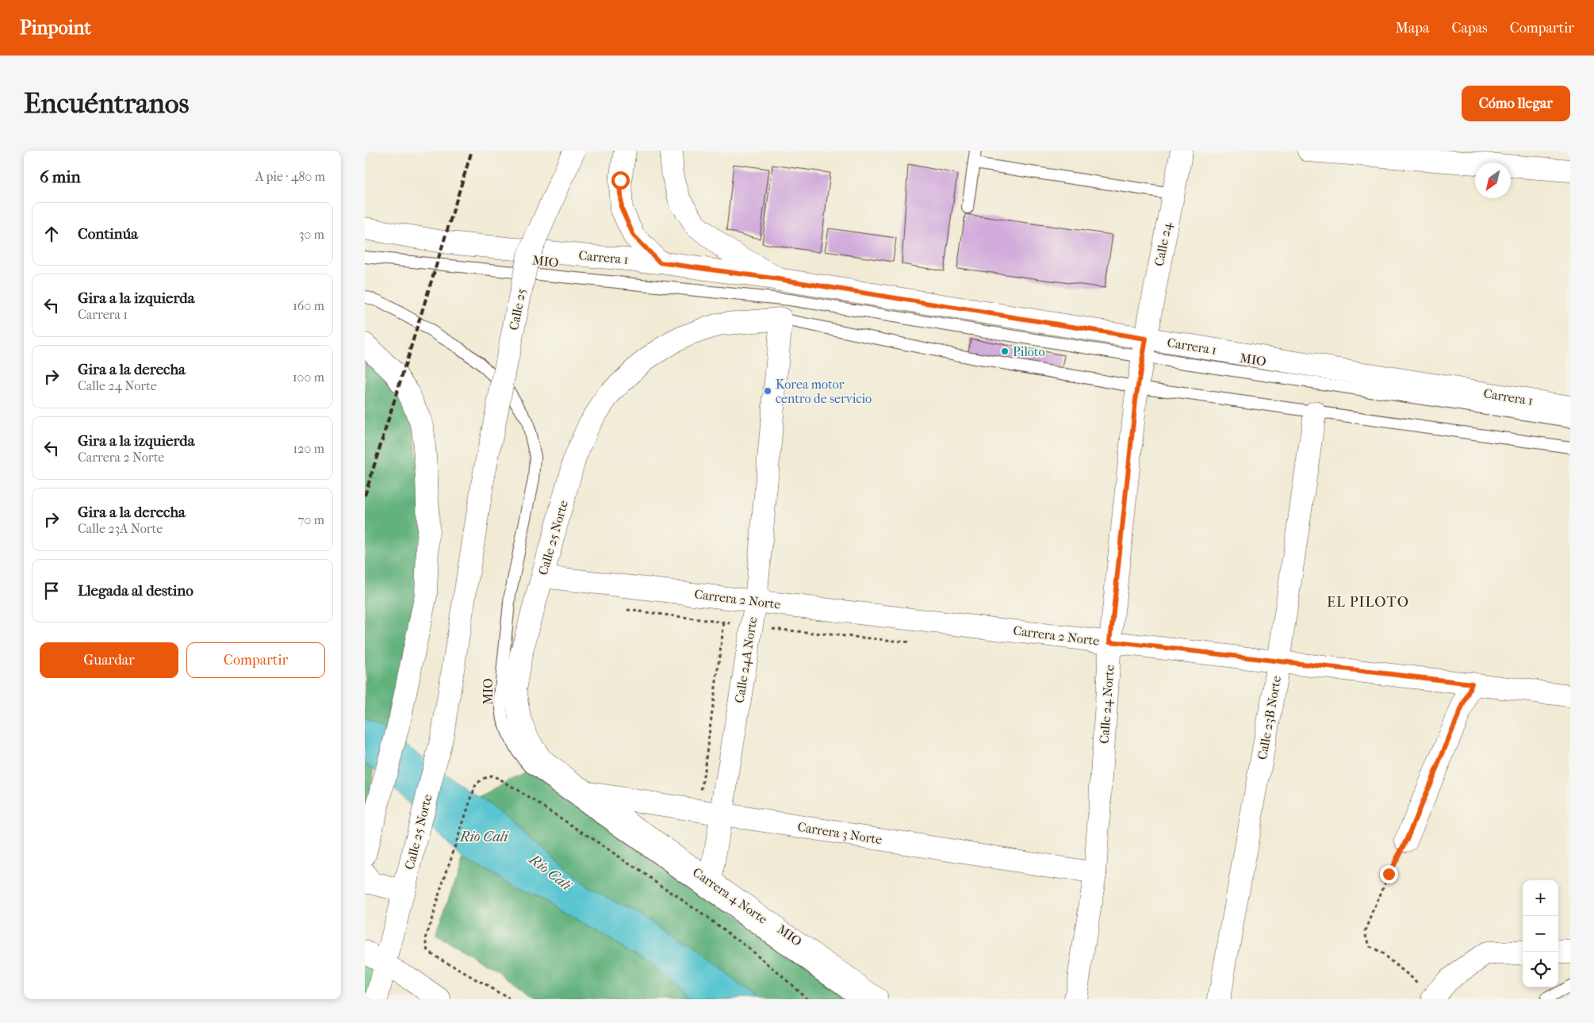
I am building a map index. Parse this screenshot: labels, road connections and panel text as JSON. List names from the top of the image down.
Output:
{
  "streets": {
    "street": [
      "Calle 24",
      "Carrera 1",
      "Calle 25",
      "Calle 25 Norte",
      "Carrera 2 Norte",
      "Calle 24A Norte",
      "Calle 24 Norte",
      "Calle 23B Norte",
      "Carrera 3 Norte",
      "Carrera 4 Norte"
    ],
    "lane": ["MIO"]
  },
  "crossings": [
    ["Calle 24", "Carrera 1"],
    ["Calle 24", "MIO"],
    ["Calle 24", "Calle 24 Norte"],
    ["Carrera 1", "MIO"],
    ["Carrera 1", "Calle 24 Norte"],
    ["MIO", "Calle 24 Norte"],
    ["Calle 25", "Calle 25 Norte"],
    ["Calle 25 Norte", "Carrera 2 Norte"],
    ["Calle 25 Norte", "Calle 24A Norte"],
    ["Calle 25 Norte", "Carrera 3 Norte"],
    ["Calle 25 Norte", "Carrera 4 Norte"],
    ["Carrera 2 Norte", "Calle 24A Norte"],
    ["Carrera 2 Norte", "Calle 24 Norte"],
    ["Carrera 2 Norte", "Calle 23B Norte"],
    ["Calle 24A Norte", "Carrera 3 Norte"],
    ["Calle 24A Norte", "Carrera 4 Norte"],
    ["Calle 24 Norte", "Carrera 3 Norte"],
    ["Carrera 3 Norte", "Carrera 4 Norte"]
  ],
  "districts": ["EL PILOTO"],
  "water": ["Rio Cali", "Río Cali"],
  "places": ["Piloto", "Korea motor centro de servicio"],
  "north": "bottom left",
  "page": {
    "header": "Pinpoint",
    "nav": ["Mapa", "Capas", "Compartir"],
    "buttons": [
      "Cómo llegar",
      ["Guardar", "Compartir"]
    ],
    "title": "Encuéntranos",
    "heading": ["6 min", "A pie · 480 m"],
    "list": [
      ["Continúa", "30 m"],
      ["Gira a la izquierda", "Carrera 1", "160 m"],
      ["Gira a la derecha", "Calle 24 Norte", "100 m"],
      ["Gira a la izquierda", "Carrera 2 Norte", "120 m"],
      ["Gira a la derecha", "Calle 23A Norte", "70 m"],
      "Llegada al destino"
    ],
    "map_buttons": ["+", "−"]
  }
}
